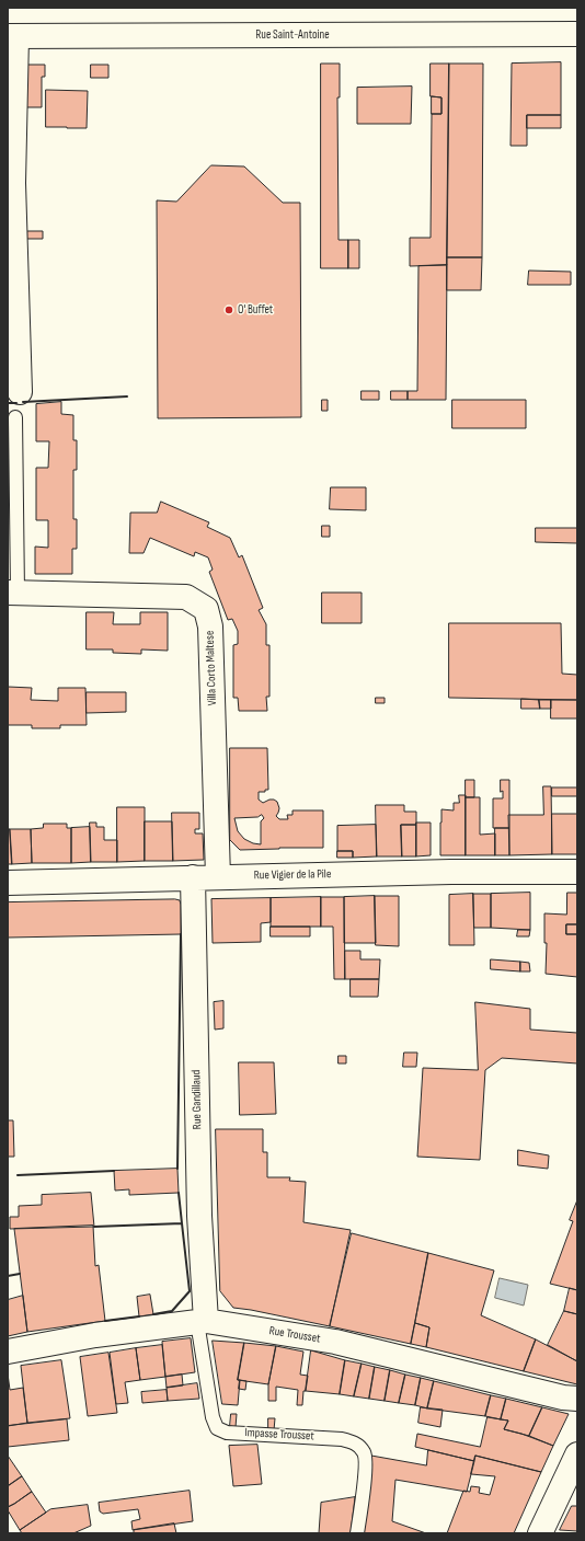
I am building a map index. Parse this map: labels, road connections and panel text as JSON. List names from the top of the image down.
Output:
{
  "streets": {
    "street": [
      "Rue Saint-Antoine",
      "Villa Corto Maltese",
      "Rue Vigier de la Pile",
      "Rue Gandillaud",
      "Rue Trousset"
    ],
    "lane": ["Impasse Trousset"]
  },
  "crossings": [
    ["Villa Corto Maltese", "Rue Vigier de la Pile"],
    ["Rue Vigier de la Pile", "Rue Gandillaud"],
    ["Rue Gandillaud", "Rue Trousset"],
    ["Rue Gandillaud", "Impasse Trousset"],
    ["Rue Trousset", "Impasse Trousset"]
  ],
  "places": ["O' Buffet"]
}
